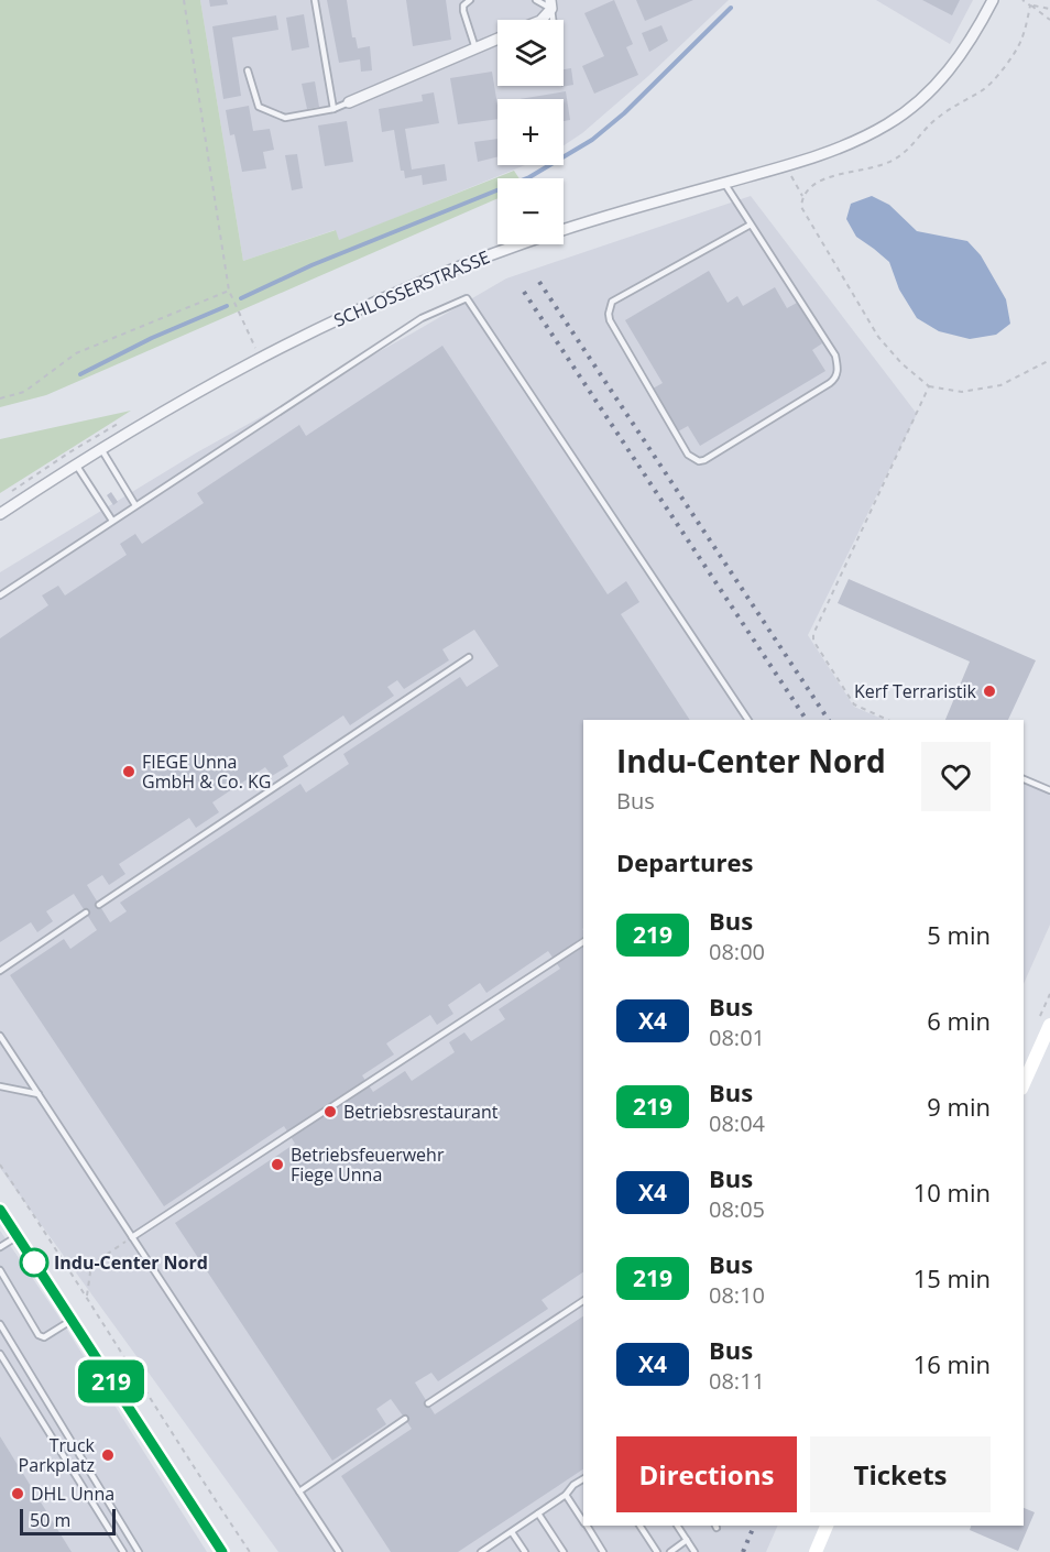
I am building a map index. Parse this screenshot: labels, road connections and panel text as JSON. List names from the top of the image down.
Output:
{
  "streets": {
    "street": ["SCHLOSSERSTRASSE"]
  },
  "places": [
    "Kerf Terraristik",
    "FIEGE Unna GmbH & Co. KG",
    "Betriebsrestaurant",
    "Betriebsfeuerwehr Fiege Unna",
    "Indu-Center Nord",
    "Truck Parkplatz",
    "DHL Unna"
  ],
  "lines": ["bus line 219"],
  "scale_bar": "50 m",
  "page": {
    "on_map": "219",
    "map_buttons": ["+", "−"],
    "heading": [
      ["Indu-Center Nord", "Bus"],
      "Departures"
    ],
    "list": [
      {
        "mark": "219",
        "name": "Bus",
        "note": "08:00",
        "value": "5 min"
      },
      {
        "mark": "X4",
        "name": "Bus",
        "note": "08:01",
        "value": "6 min"
      },
      {
        "mark": "219",
        "name": "Bus",
        "note": "08:04",
        "value": "9 min"
      },
      {
        "mark": "X4",
        "name": "Bus",
        "note": "08:05",
        "value": "10 min"
      },
      {
        "mark": "219",
        "name": "Bus",
        "note": "08:10",
        "value": "15 min"
      },
      {
        "mark": "X4",
        "name": "Bus",
        "note": "08:11",
        "value": "16 min"
      }
    ],
    "buttons": ["Directions", "Tickets"],
    "scale": "50 m"
  }
}
